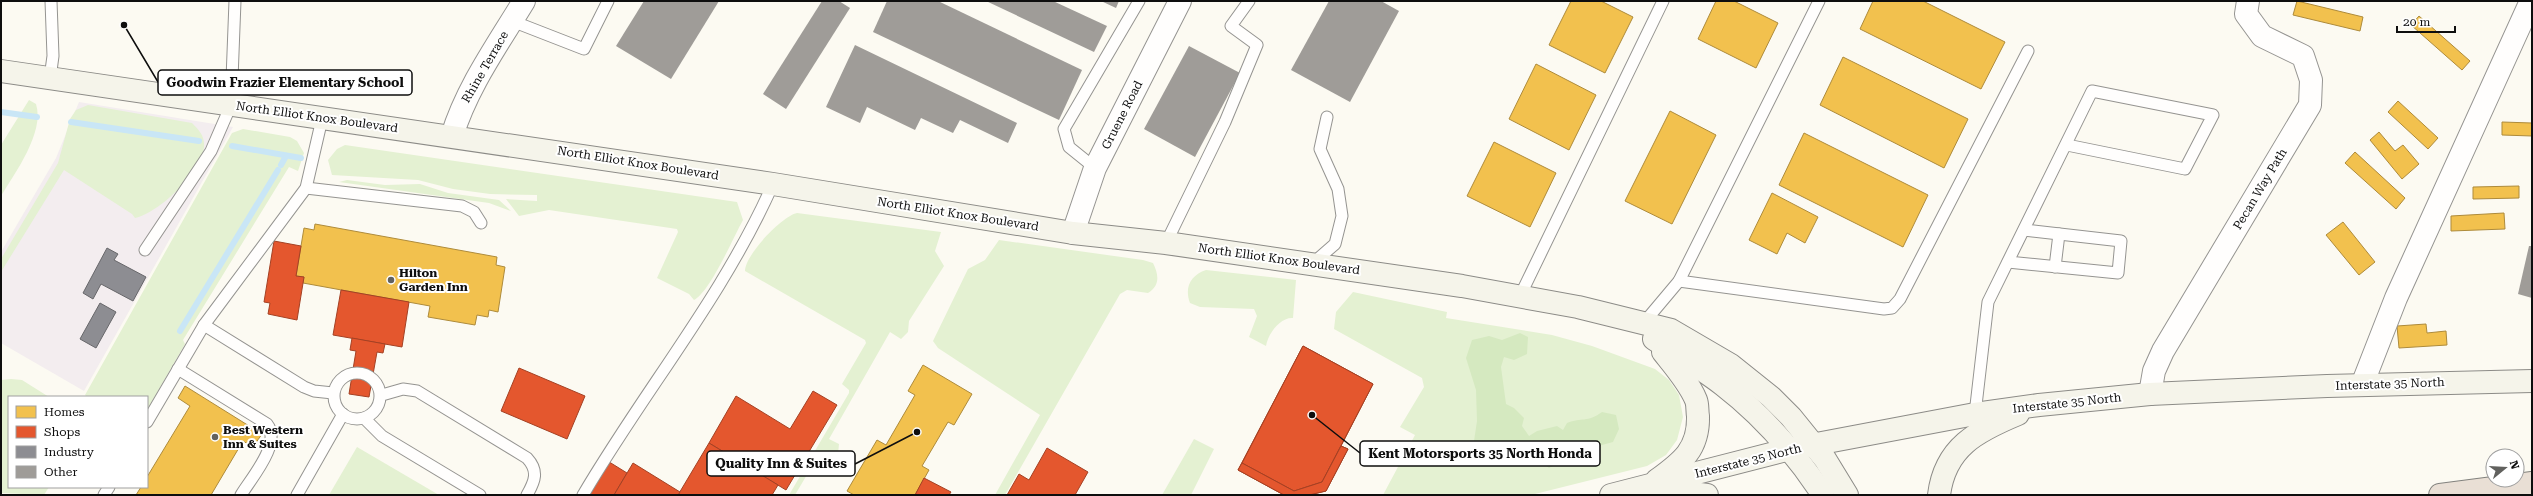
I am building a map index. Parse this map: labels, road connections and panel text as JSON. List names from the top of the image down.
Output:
{
  "streets": {
    "main road": ["North Elliot Knox Boulevard", "Interstate 35 North"],
    "street": ["Rhine Terrace", "Gruene Road", "Pecan Way Path"]
  },
  "crossings": [
    ["Rhine Terrace", "North Elliot Knox Boulevard"],
    ["Gruene Road", "North Elliot Knox Boulevard"],
    ["North Elliot Knox Boulevard", "Interstate 35 North"],
    ["Pecan Way Path", "Interstate 35 North"]
  ],
  "places": [
    "Goodwin Frazier Elementary School",
    "Hilton Garden Inn",
    "Kent Motorsports 35 North Honda",
    "Quality Inn & Suites",
    "Best Western Inn & Suites"
  ],
  "legend": [
    "Homes",
    "Shops",
    "Industry",
    "Other"
  ],
  "scale_bar": "20 m",
  "north": "right"
}
